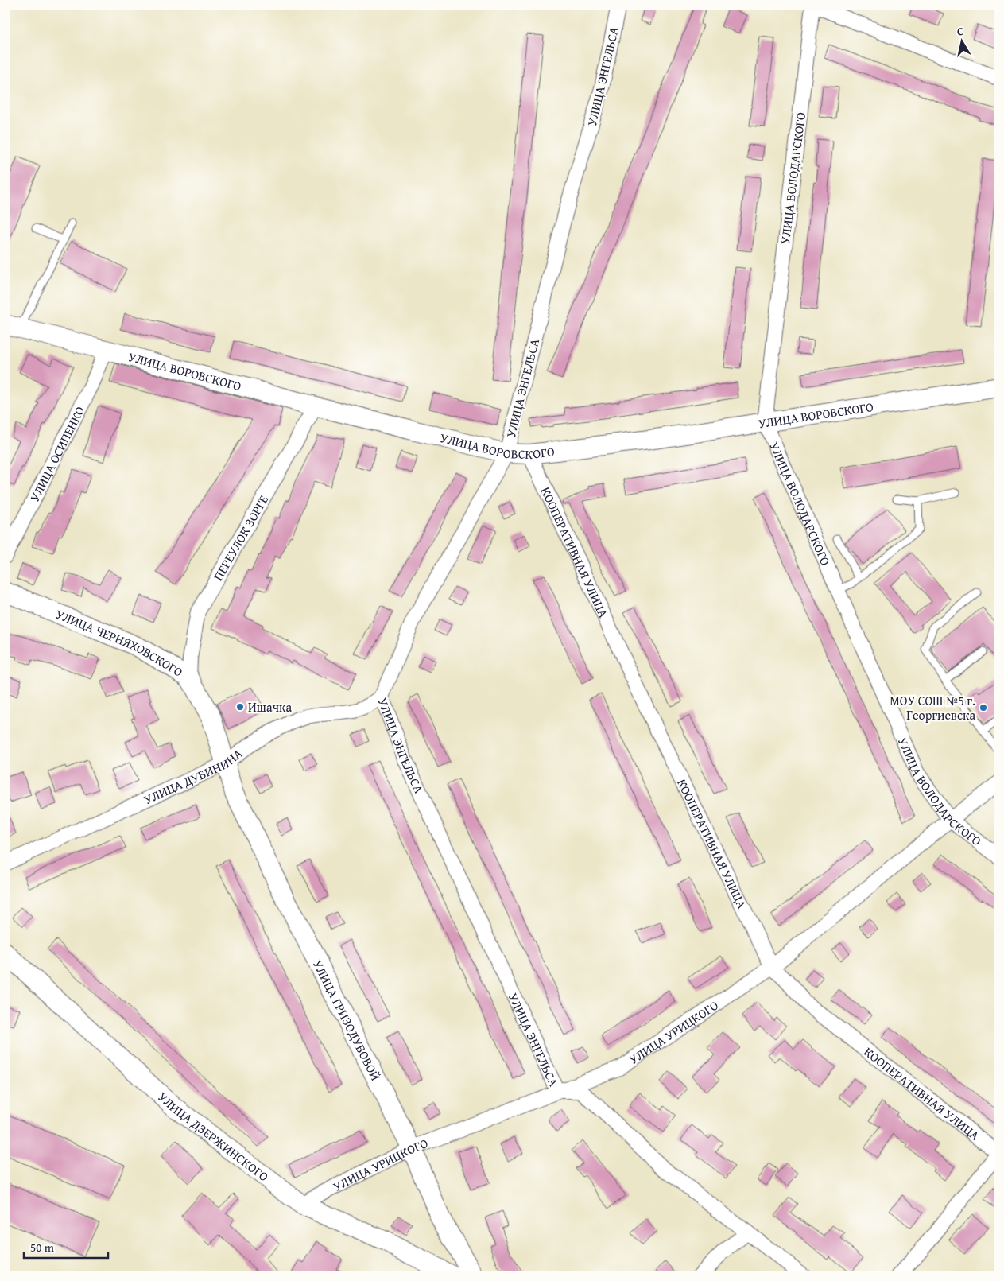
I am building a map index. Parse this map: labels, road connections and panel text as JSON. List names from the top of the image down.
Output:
{
  "streets": {
    "street": [
      "УЛИЦА ЭНГЕЛЬСА",
      "УЛИЦА ВОЛОДАРСКОГО",
      "УЛИЦА ВОРОВСКОГО",
      "УЛИЦА ОСИПЕНКО",
      "ПЕРЕУЛОК ЗОРГЕ",
      "КООПЕРАТИВНАЯ УЛИЦА",
      "УЛИЦА ЧЕРНЯХОВСКОГО",
      "УЛИЦА ДУБИНИНА",
      "УЛИЦА ГРИЗОДУБОВОЙ",
      "УЛИЦА УРИЦКОГО",
      "УЛИЦА ДЗЕРЖИНСКОГО"
    ]
  },
  "crossings": [
    ["УЛИЦА ЭНГЕЛЬСА", "УЛИЦА ВОРОВСКОГО"],
    ["УЛИЦА ЭНГЕЛЬСА", "УЛИЦА ДУБИНИНА"],
    ["УЛИЦА ЭНГЕЛЬСА", "УЛИЦА УРИЦКОГО"],
    ["УЛИЦА ВОЛОДАРСКОГО", "УЛИЦА ВОРОВСКОГО"],
    ["УЛИЦА ВОЛОДАРСКОГО", "УЛИЦА УРИЦКОГО"],
    ["УЛИЦА ВОРОВСКОГО", "УЛИЦА ОСИПЕНКО"],
    ["УЛИЦА ВОРОВСКОГО", "ПЕРЕУЛОК ЗОРГЕ"],
    ["УЛИЦА ВОРОВСКОГО", "КООПЕРАТИВНАЯ УЛИЦА"],
    ["ПЕРЕУЛОК ЗОРГЕ", "УЛИЦА ЧЕРНЯХОВСКОГО"],
    ["КООПЕРАТИВНАЯ УЛИЦА", "УЛИЦА УРИЦКОГО"],
    ["УЛИЦА ЧЕРНЯХОВСКОГО", "УЛИЦА ДУБИНИНА"],
    ["УЛИЦА ЧЕРНЯХОВСКОГО", "УЛИЦА ГРИЗОДУБОВОЙ"],
    ["УЛИЦА ДУБИНИНА", "УЛИЦА ГРИЗОДУБОВОЙ"],
    ["УЛИЦА ГРИЗОДУБОВОЙ", "УЛИЦА УРИЦКОГО"],
    ["УЛИЦА УРИЦКОГО", "УЛИЦА ДЗЕРЖИНСКОГО"]
  ],
  "places": ["Ишачка", "МОУ СОШ №5 г. Георгиевска"],
  "scale_bar": "50 m",
  "north": "top"
}
